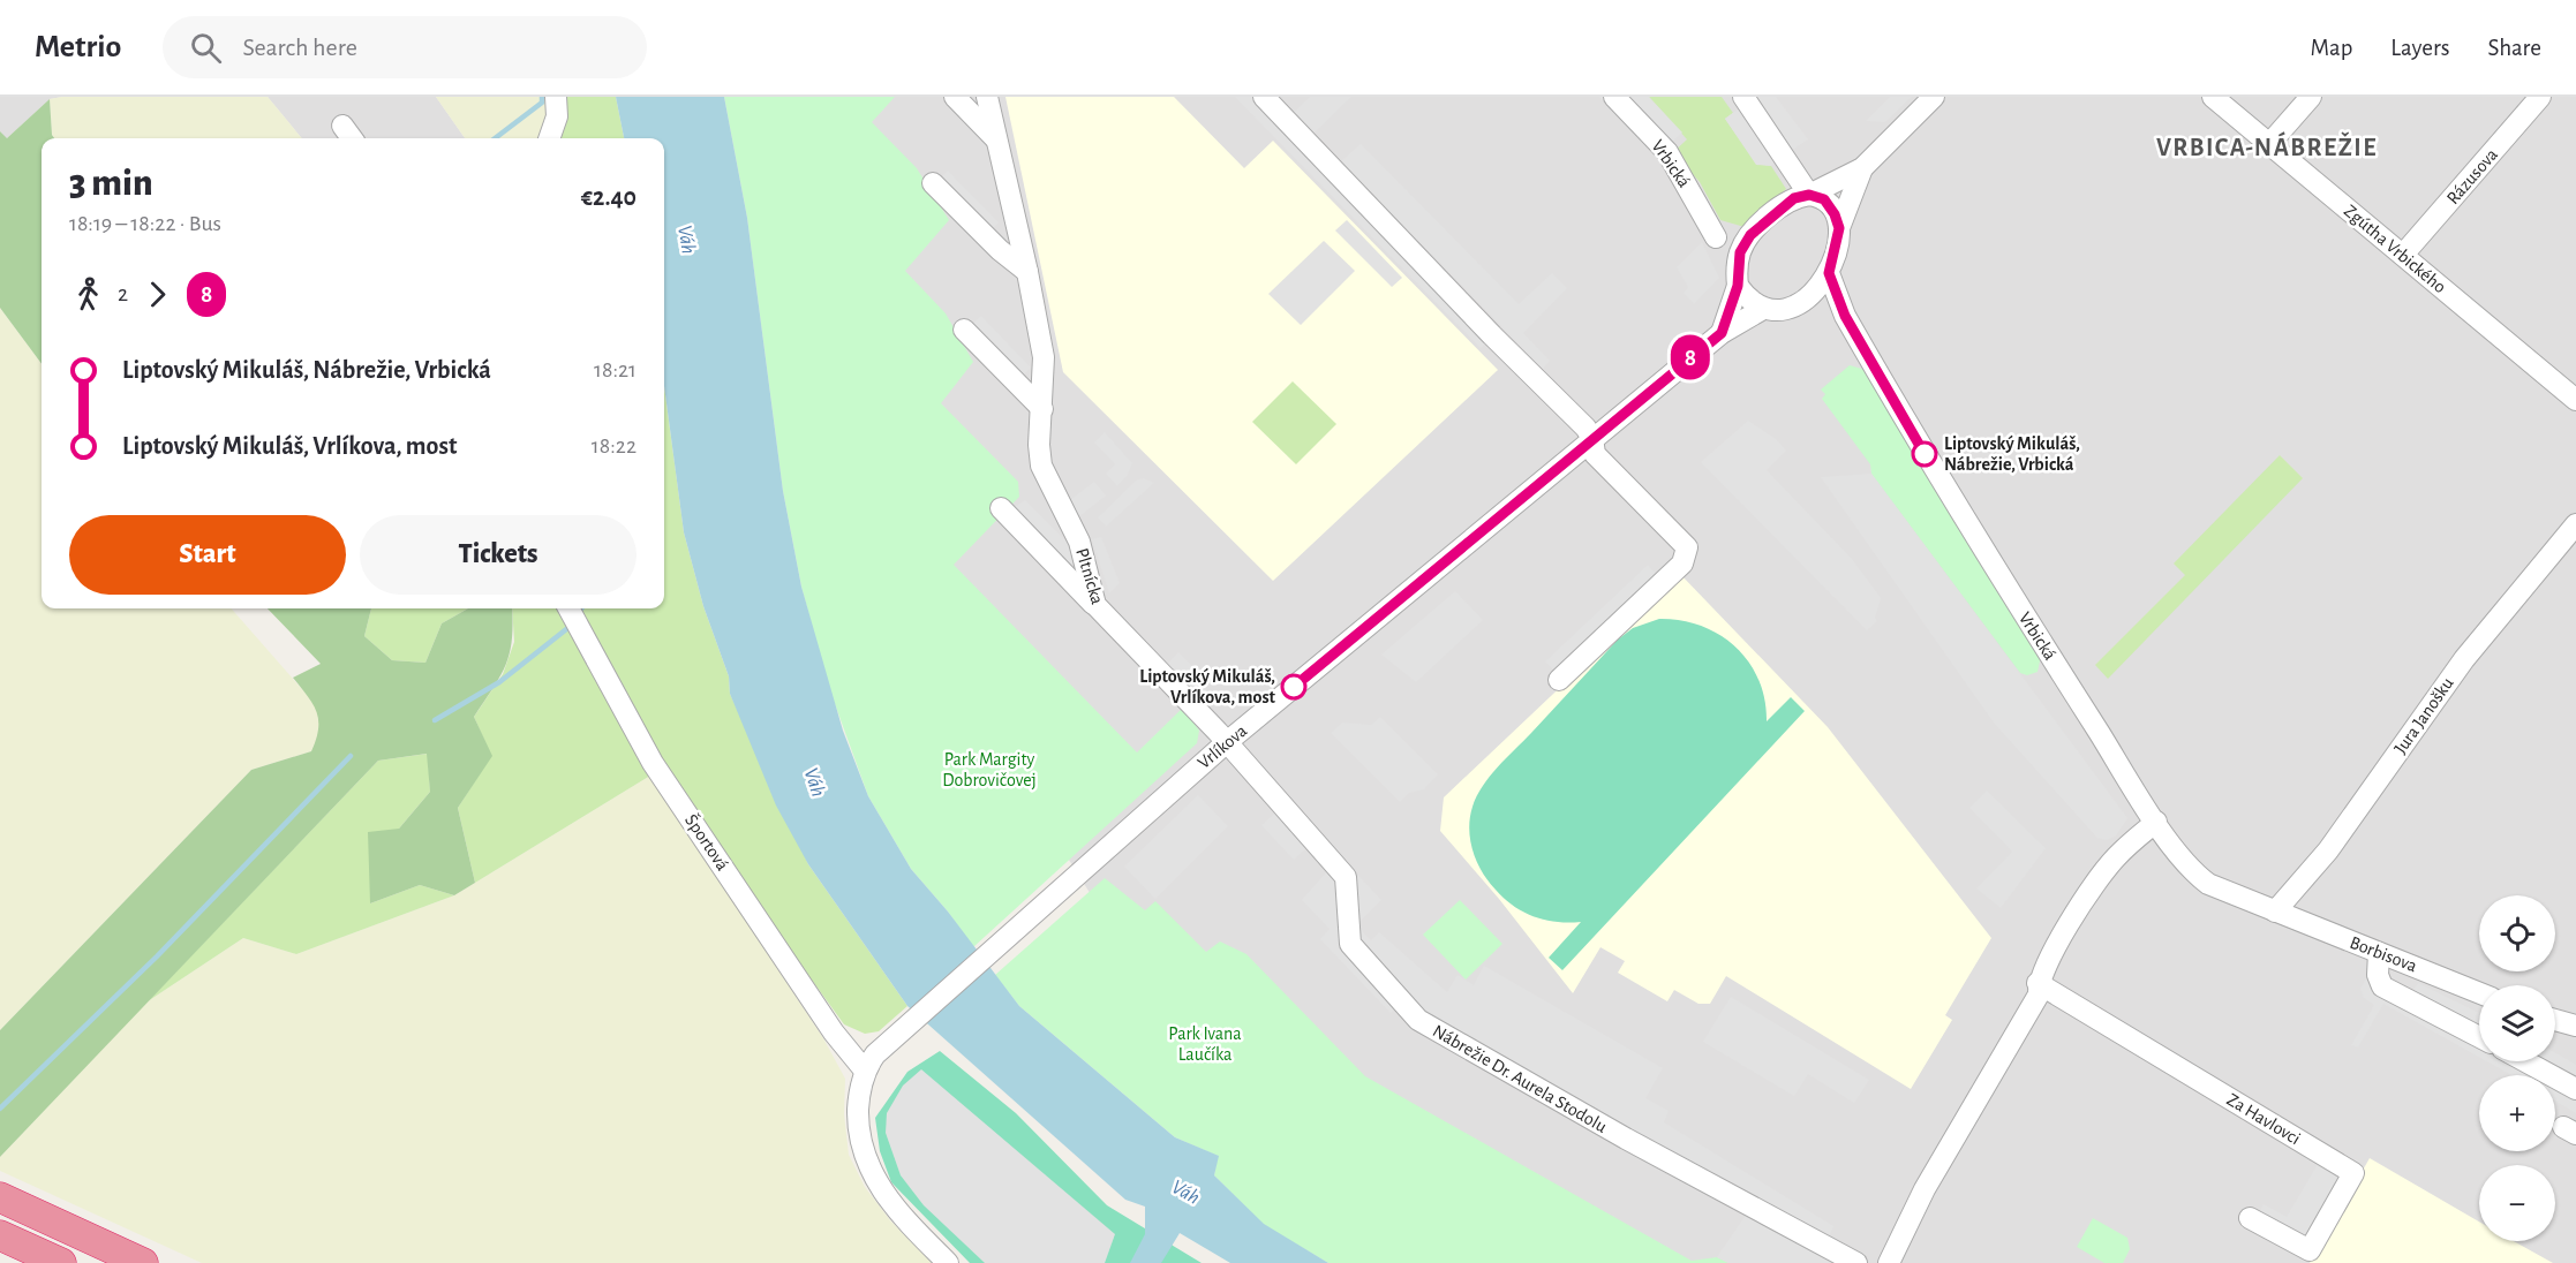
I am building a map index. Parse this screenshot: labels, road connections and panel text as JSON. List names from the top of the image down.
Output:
{
  "streets": {
    "street": [
      "Vrbická",
      "Rázusova",
      "Zgútha Vrbického",
      "Pltnícka",
      "Jura Janošku",
      "Vrlíkova",
      "Športová",
      "Borbisova",
      "Nábrežie Dr. Aurela Stodolu",
      "Za Havlovci"
    ]
  },
  "crossings": [
    ["Vrbická", "Jura Janošku"],
    ["Vrbická", "Vrlíkova"],
    ["Vrbická", "Borbisova"],
    ["Rázusova", "Zgútha Vrbického"],
    ["Pltnícka", "Vrlíkova"],
    ["Pltnícka", "Nábrežie Dr. Aurela Stodolu"],
    ["Jura Janošku", "Borbisova"],
    ["Vrlíkova", "Športová"],
    ["Vrlíkova", "Nábrežie Dr. Aurela Stodolu"]
  ],
  "districts": ["VRBICA-NÁBREŽIE"],
  "water": ["Váh"],
  "parks": ["Park Margity Dobrovičovej", "Park Ivana Laučíka"],
  "places": ["Liptovský Mikuláš, Nábrežie, Vrbická", "Liptovský Mikuláš, Vrlíkova, most"],
  "lines": ["bus line 8"],
  "page": {
    "header": "Metrio",
    "search": "Search here",
    "nav": ["Map", "Layers", "Share"],
    "on_map": "8",
    "heading": ["3 min", "18:19 – 18:22 · Bus", "€2.40"],
    "legs": ["2", "8"],
    "list": [
      {
        "name": "Liptovský Mikuláš, Nábrežie, Vrbická",
        "value": "18:21"
      },
      {
        "name": "Liptovský Mikuláš, Vrlíkova, most",
        "value": "18:22"
      }
    ],
    "buttons": ["Start", "Tickets"],
    "map_buttons": ["+", "−"]
  }
}
